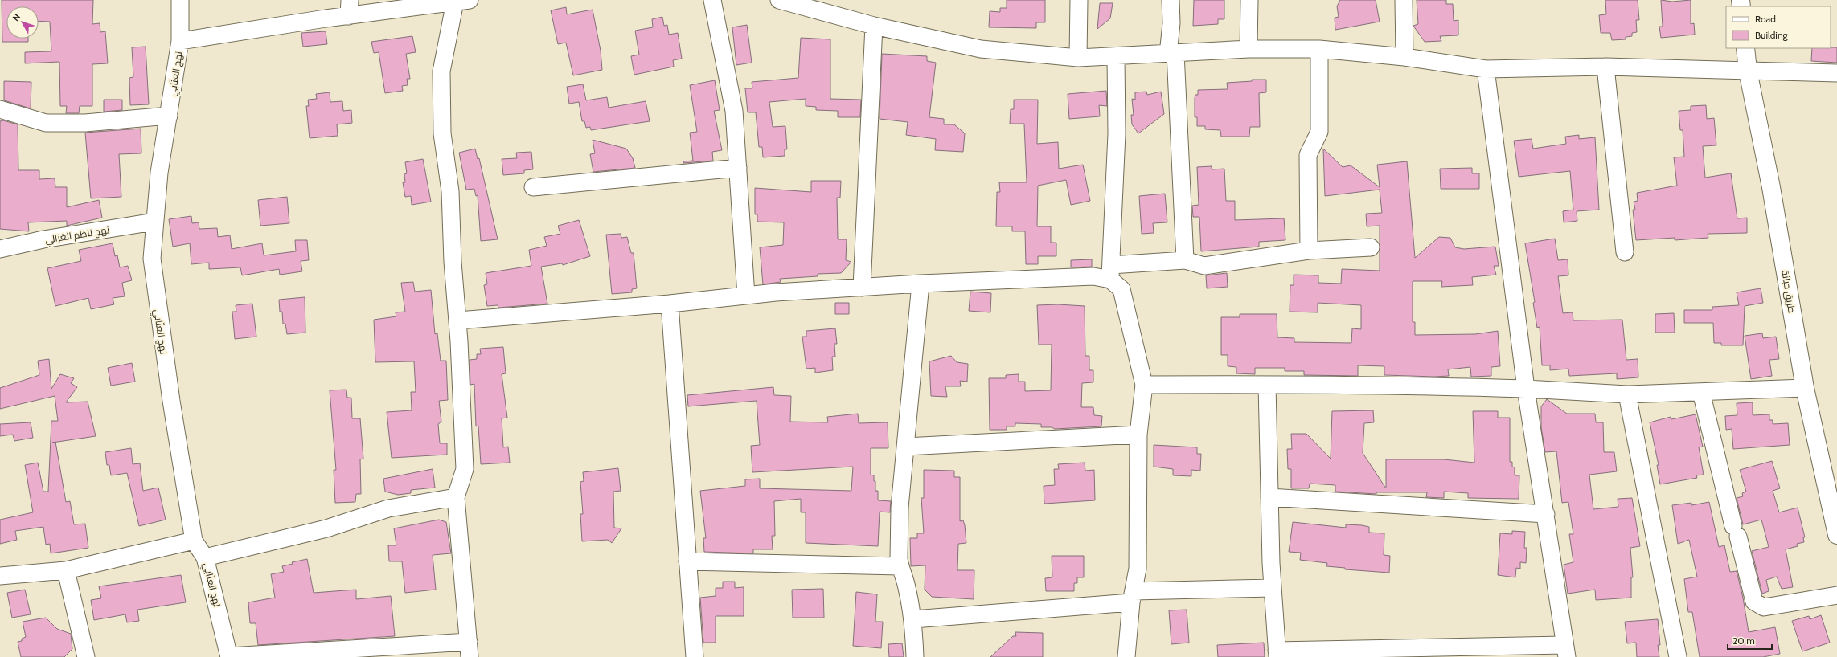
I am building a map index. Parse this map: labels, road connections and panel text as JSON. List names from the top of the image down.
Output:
{
  "streets": {
    "street": ["نهج العنّابي", "نهج ناظم الغزالي", "طريق حبانة"]
  },
  "crossings": [
    ["نهج العنّابي", "نهج ناظم الغزالي"]
  ],
  "legend": ["Road", "Building"],
  "scale_bar": "20 m",
  "north": "top left"
}
